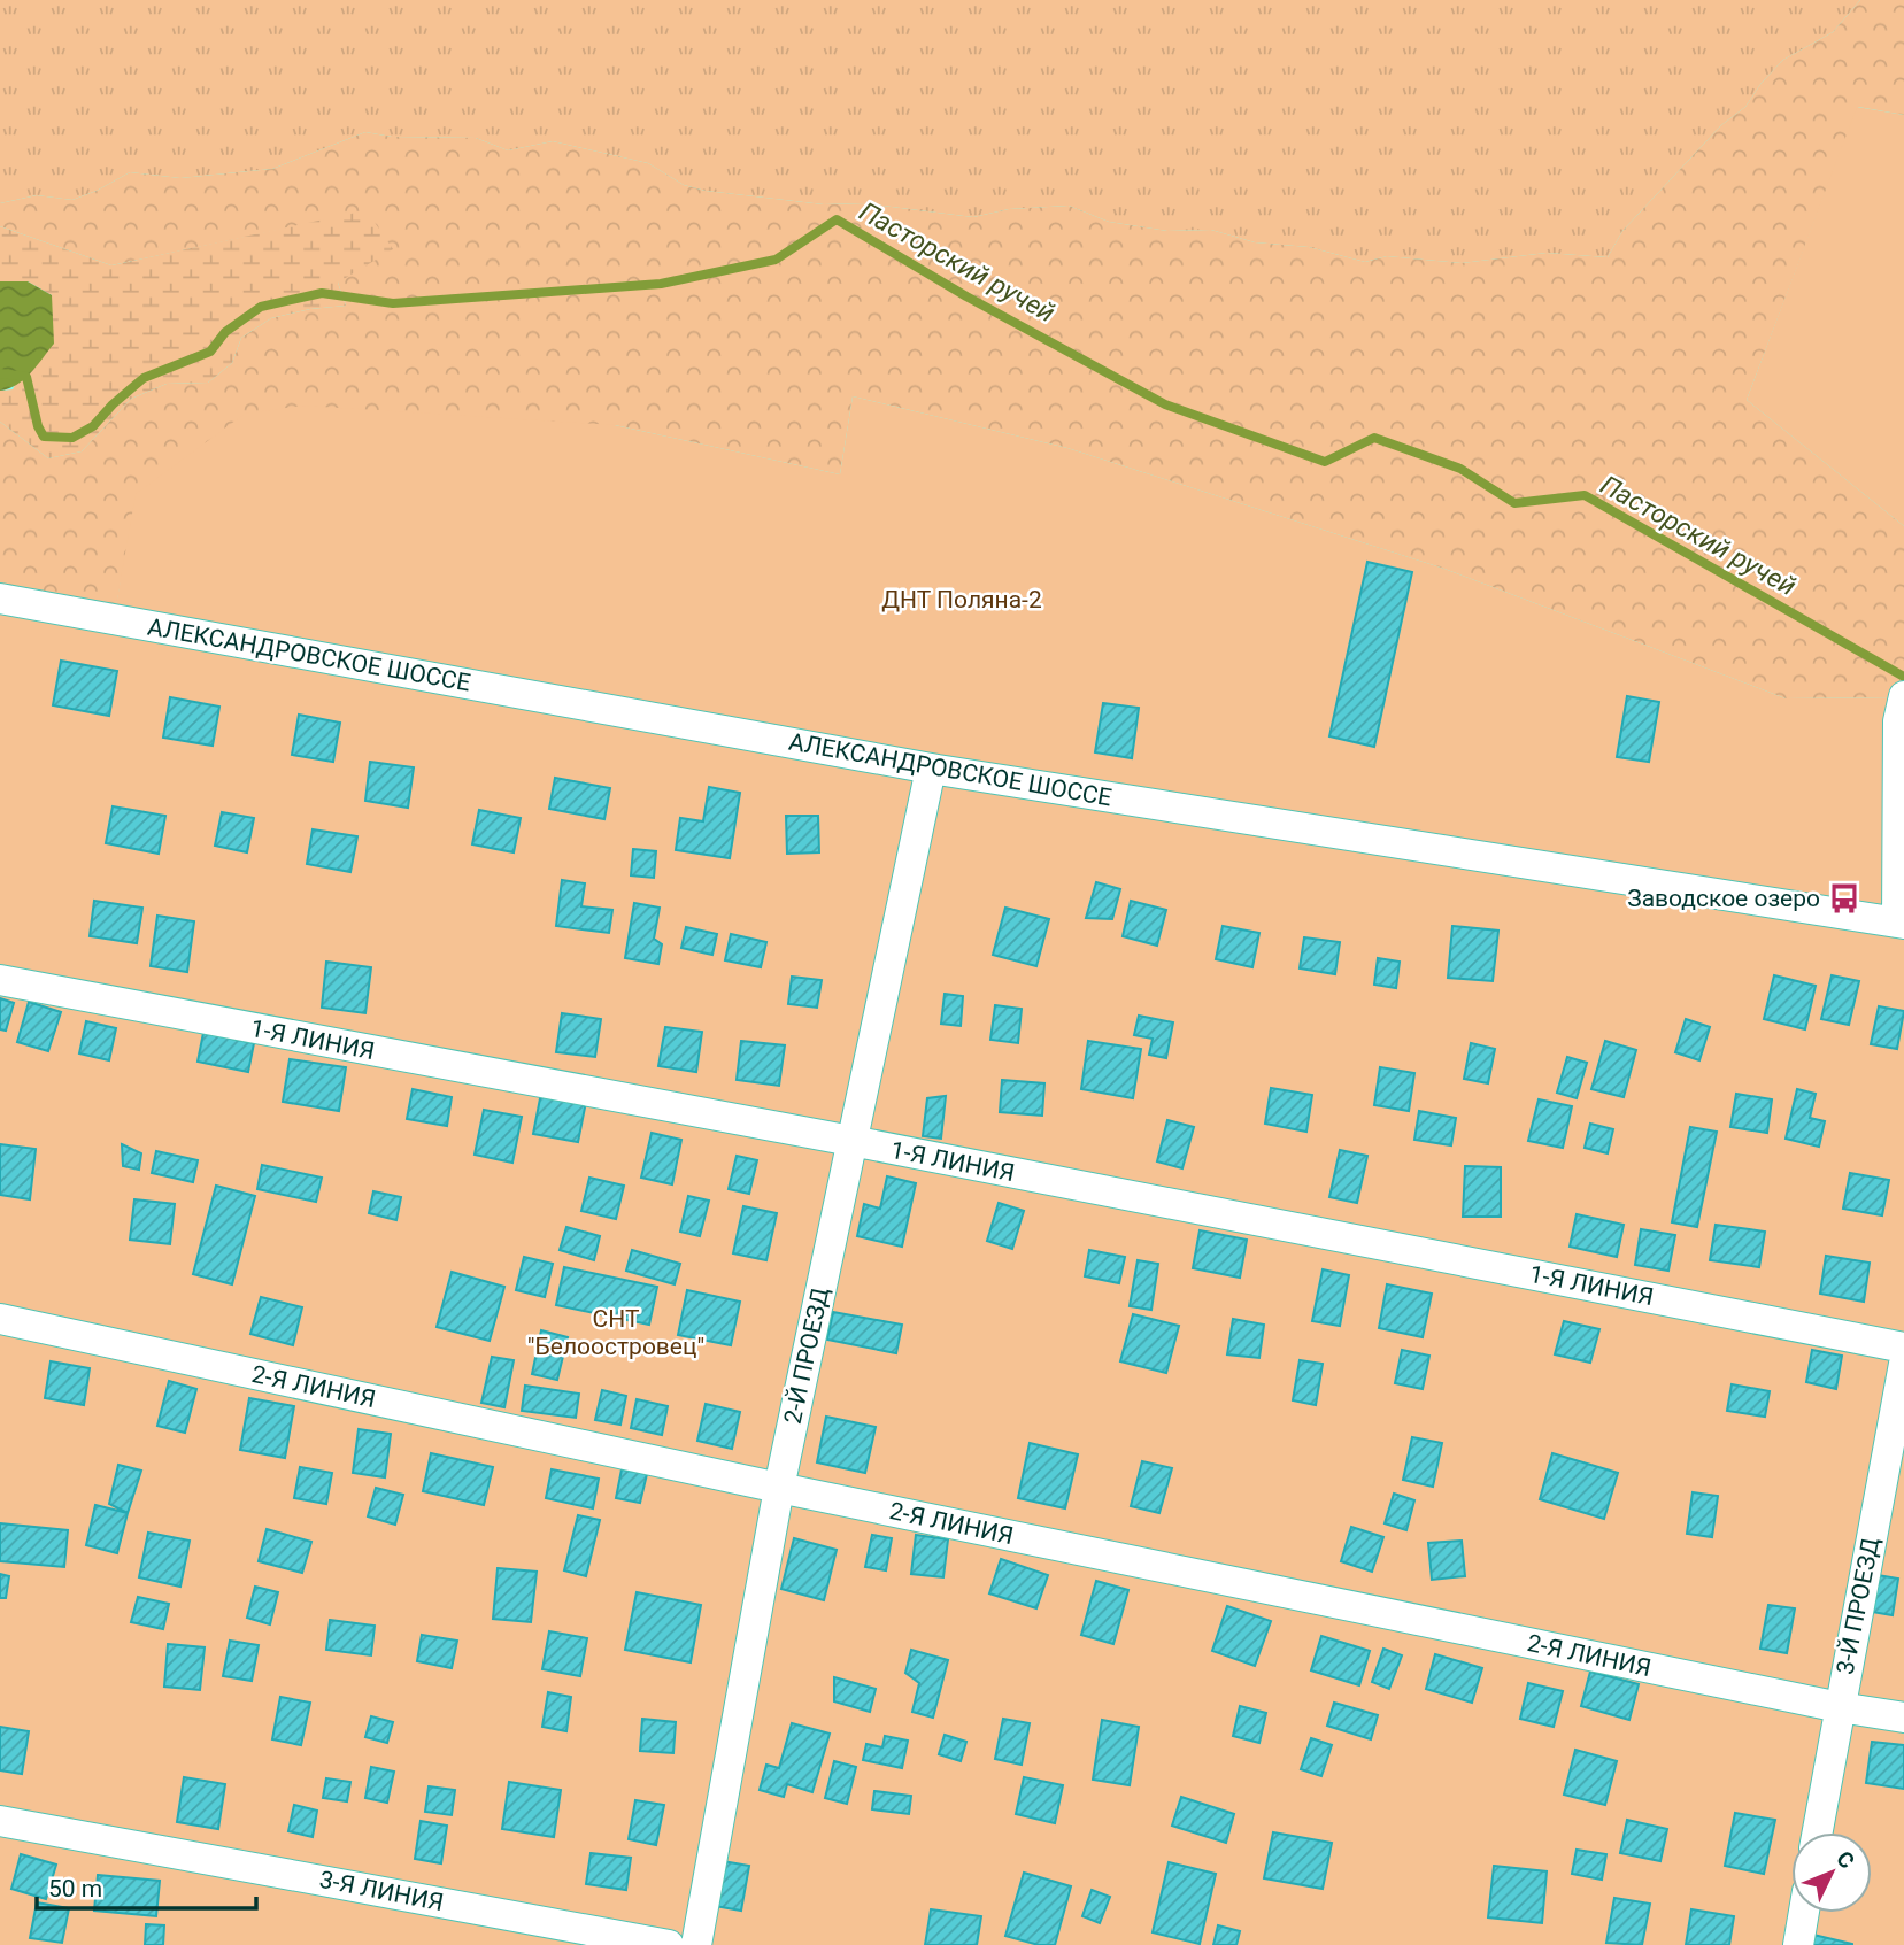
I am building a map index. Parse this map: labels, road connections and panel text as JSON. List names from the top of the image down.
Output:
{
  "streets": {
    "street": [
      "АЛЕКСАНДРОВСКОЕ ШОССЕ",
      "1-Я ЛИНИЯ",
      "2-Й ПРОЕЗД",
      "2-Я ЛИНИЯ",
      "3-Й ПРОЕЗД",
      "3-Я ЛИНИЯ"
    ]
  },
  "crossings": [
    ["АЛЕКСАНДРОВСКОЕ ШОССЕ", "2-Й ПРОЕЗД"],
    ["1-Я ЛИНИЯ", "2-Й ПРОЕЗД"],
    ["2-Й ПРОЕЗД", "2-Я ЛИНИЯ"],
    ["2-Я ЛИНИЯ", "3-Й ПРОЕЗД"]
  ],
  "water": ["Пасторский ручей"],
  "parks": ["ДНТ Поляна-2", "СНТ \"Белоостровец\""],
  "places": {
    "bus stop": ["Заводское озеро"]
  },
  "scale_bar": "50 m",
  "north": "top right"
}
